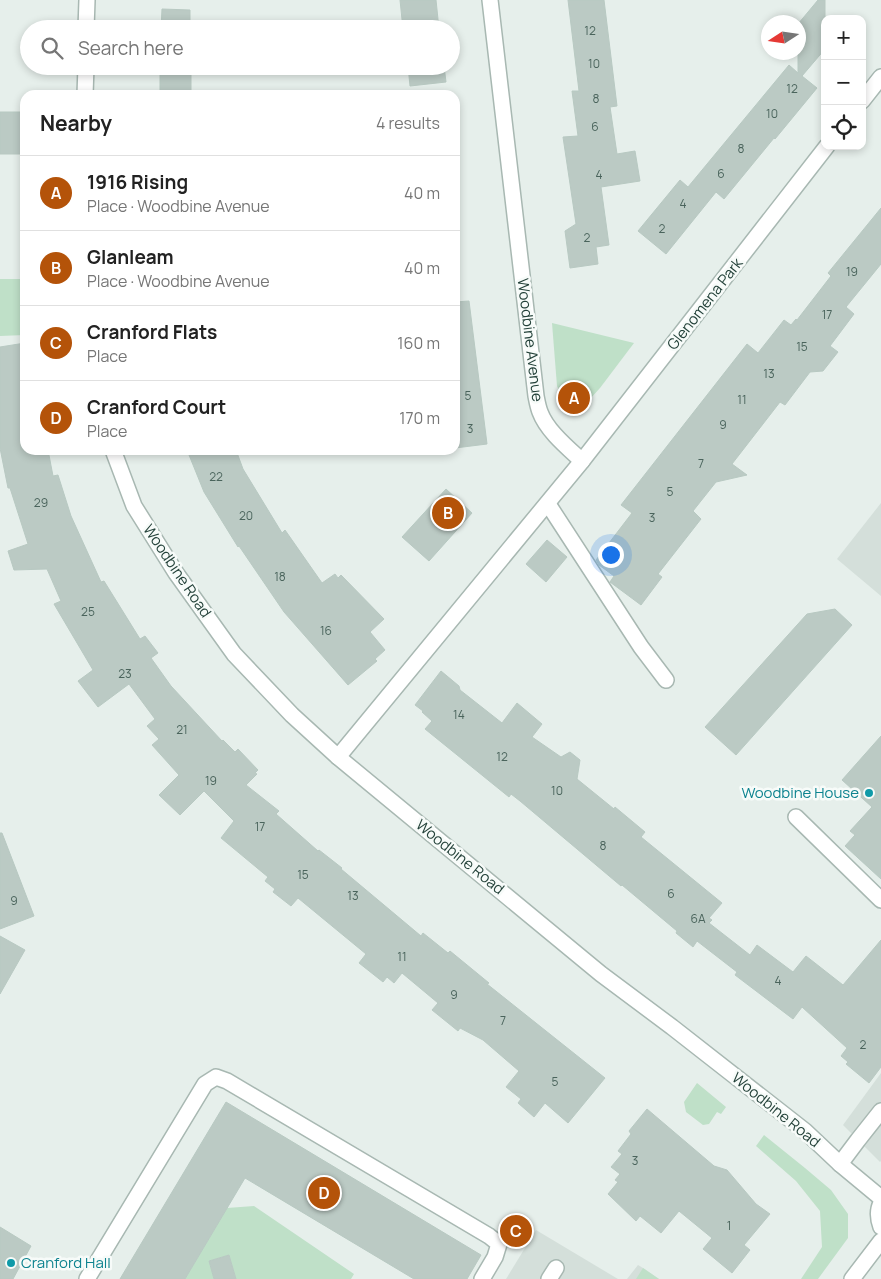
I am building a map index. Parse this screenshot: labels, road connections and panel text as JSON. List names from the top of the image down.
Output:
{
  "streets": {
    "street": ["Glenomena Park", "Woodbine Avenue", "Woodbine Road"]
  },
  "crossings": [
    ["Glenomena Park", "Woodbine Avenue"]
  ],
  "places": ["Woodbine House", "Cranford Hall"],
  "house_numbers": [
    "12",
    "10",
    "12",
    "8",
    "10",
    "6",
    "8",
    "6",
    "4",
    "4",
    "2",
    "2",
    "19",
    "17",
    "15",
    "13",
    "5",
    "11",
    "9",
    "3",
    "7",
    "22",
    "5",
    "29",
    "20",
    "3",
    "18",
    "25",
    "16",
    "23",
    "14",
    "21",
    "12",
    "19",
    "10",
    "17",
    "8",
    "15",
    "6",
    "13",
    "9",
    "6A",
    "11",
    "4",
    "9",
    "7",
    "2",
    "5",
    "3",
    "1"
  ],
  "north": "left",
  "page": {
    "map_buttons": ["+", "−"],
    "search": "Search here",
    "heading": ["Nearby", "4 results"],
    "list": [
      {
        "mark": "A",
        "name": "1916 Rising",
        "note": "Place · Woodbine Avenue",
        "value": "40 m"
      },
      {
        "mark": "B",
        "name": "Glanleam",
        "note": "Place · Woodbine Avenue",
        "value": "40 m"
      },
      {
        "mark": "C",
        "name": "Cranford Flats",
        "note": "Place",
        "value": "160 m"
      },
      {
        "mark": "D",
        "name": "Cranford Court",
        "note": "Place",
        "value": "170 m"
      }
    ],
    "pins": [
      "A",
      "B",
      "D",
      "C"
    ]
  }
}
